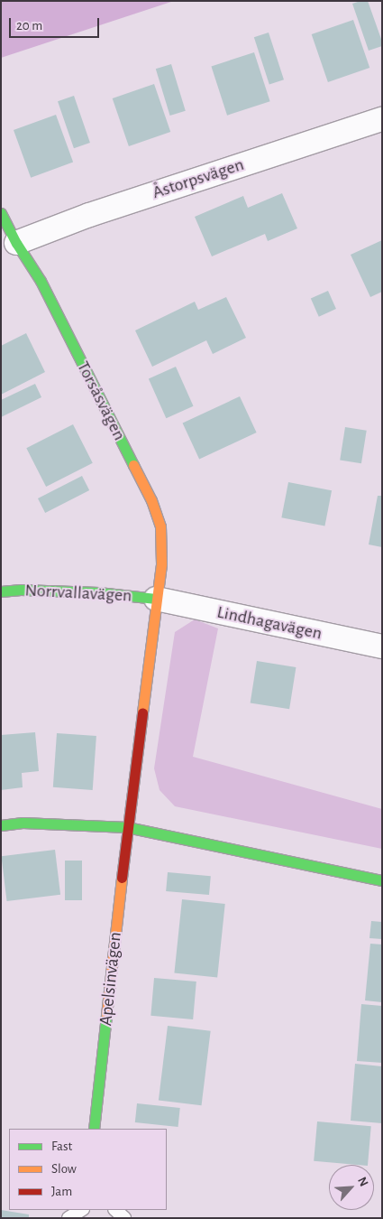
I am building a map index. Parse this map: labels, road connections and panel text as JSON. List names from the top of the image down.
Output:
{
  "streets": {
    "street": [
      "Åstorpsvägen",
      "Torsåsvägen",
      "Norrvallavägen",
      "Lindhagavägen",
      "Apelsinvägen"
    ]
  },
  "crossings": [
    ["Åstorpsvägen", "Torsåsvägen"],
    ["Torsåsvägen", "Norrvallavägen"],
    ["Torsåsvägen", "Lindhagavägen"],
    ["Torsåsvägen", "Apelsinvägen"],
    ["Norrvallavägen", "Lindhagavägen"],
    ["Norrvallavägen", "Apelsinvägen"],
    ["Lindhagavägen", "Apelsinvägen"]
  ],
  "legend": ["Fast", "Slow", "Jam"],
  "scale_bar": "20 m",
  "north": "top right"
}
